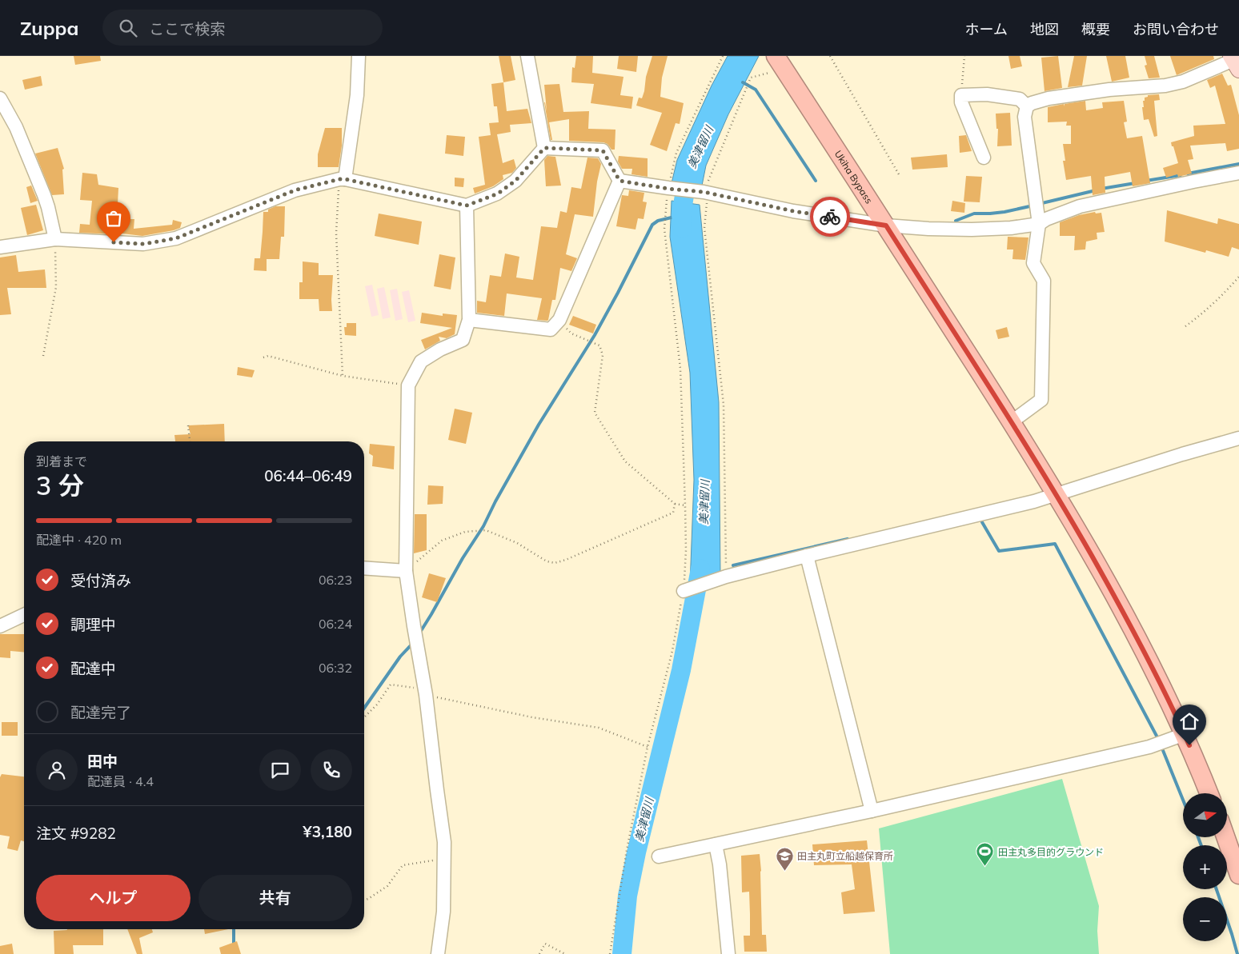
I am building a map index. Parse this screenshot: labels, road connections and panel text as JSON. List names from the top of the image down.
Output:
{
  "streets": {
    "highway": ["Ukiha Bypass"]
  },
  "water": ["美津留川"],
  "places": {
    "sports": ["田主丸多目的グラウンド"],
    "school or university": ["田主丸町立船越保育所"]
  },
  "north": "right",
  "page": {
    "header": "Zuppa",
    "search": "ここで検索",
    "nav": [
      "ホーム",
      "地図",
      "概要",
      "お問い合わせ"
    ],
    "heading": ["3 分", "到着まで", "06:44–06:49"],
    "panel": [
      "田中",
      "配達員 · 4.4",
      "注文 #9282",
      "¥3,180"
    ],
    "bar": "配達中 · 420 m",
    "list": [
      ["受付済み", "06:23"],
      ["調理中", "06:24"],
      ["配達中", "06:32"],
      "配達完了"
    ],
    "map_buttons": ["+", "−"],
    "buttons": ["ヘルプ", "共有"]
  }
}
